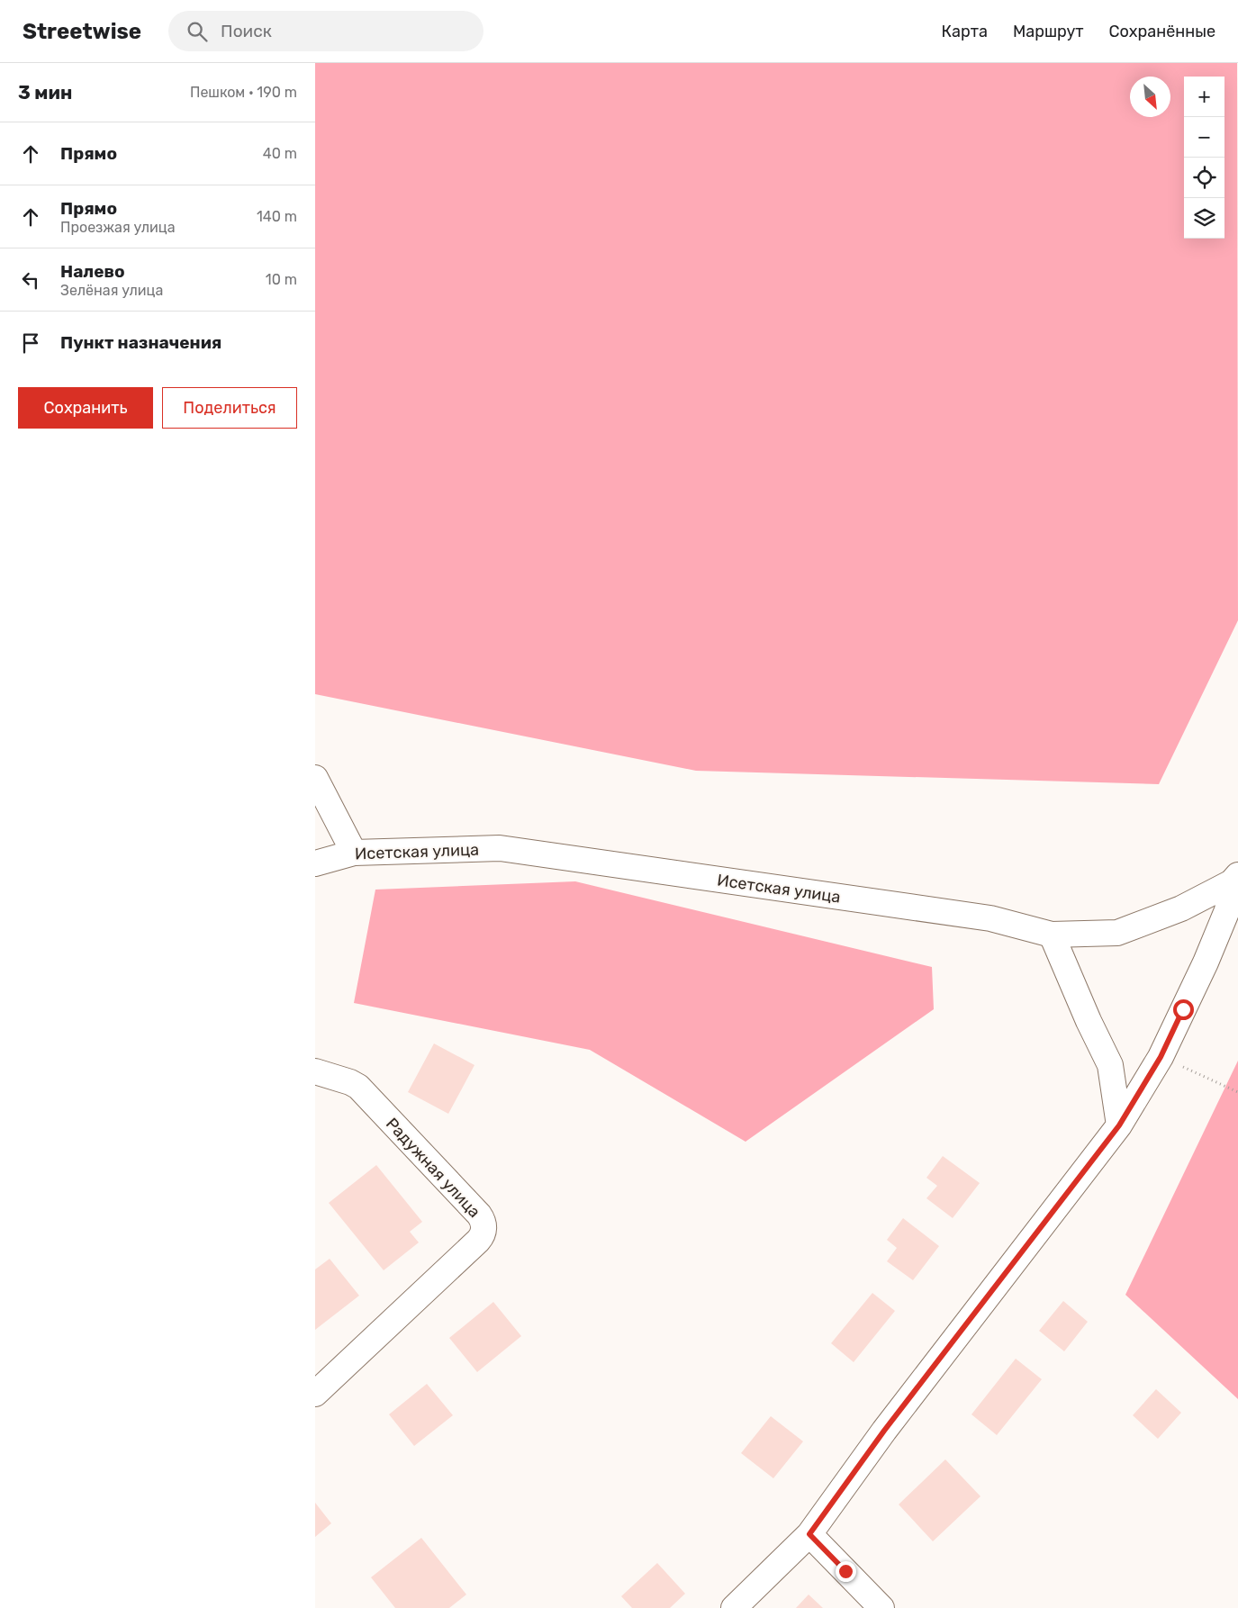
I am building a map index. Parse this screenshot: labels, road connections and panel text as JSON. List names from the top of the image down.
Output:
{
  "streets": {
    "street": ["Исетская улица", "Радужная улица"]
  },
  "north": "bottom right",
  "page": {
    "header": "Streetwise",
    "search": "Поиск",
    "nav": ["Карта", "Маршрут", "Сохранённые"],
    "heading": ["3 мин", "Пешком · 190 m"],
    "map_buttons": ["+", "−"],
    "list": [
      ["Прямо", "40 m"],
      ["Прямо", "Проезжая улица", "140 m"],
      ["Налево", "Зелёная улица", "10 m"],
      "Пункт назначения"
    ],
    "buttons": ["Сохранить", "Поделиться"]
  }
}
